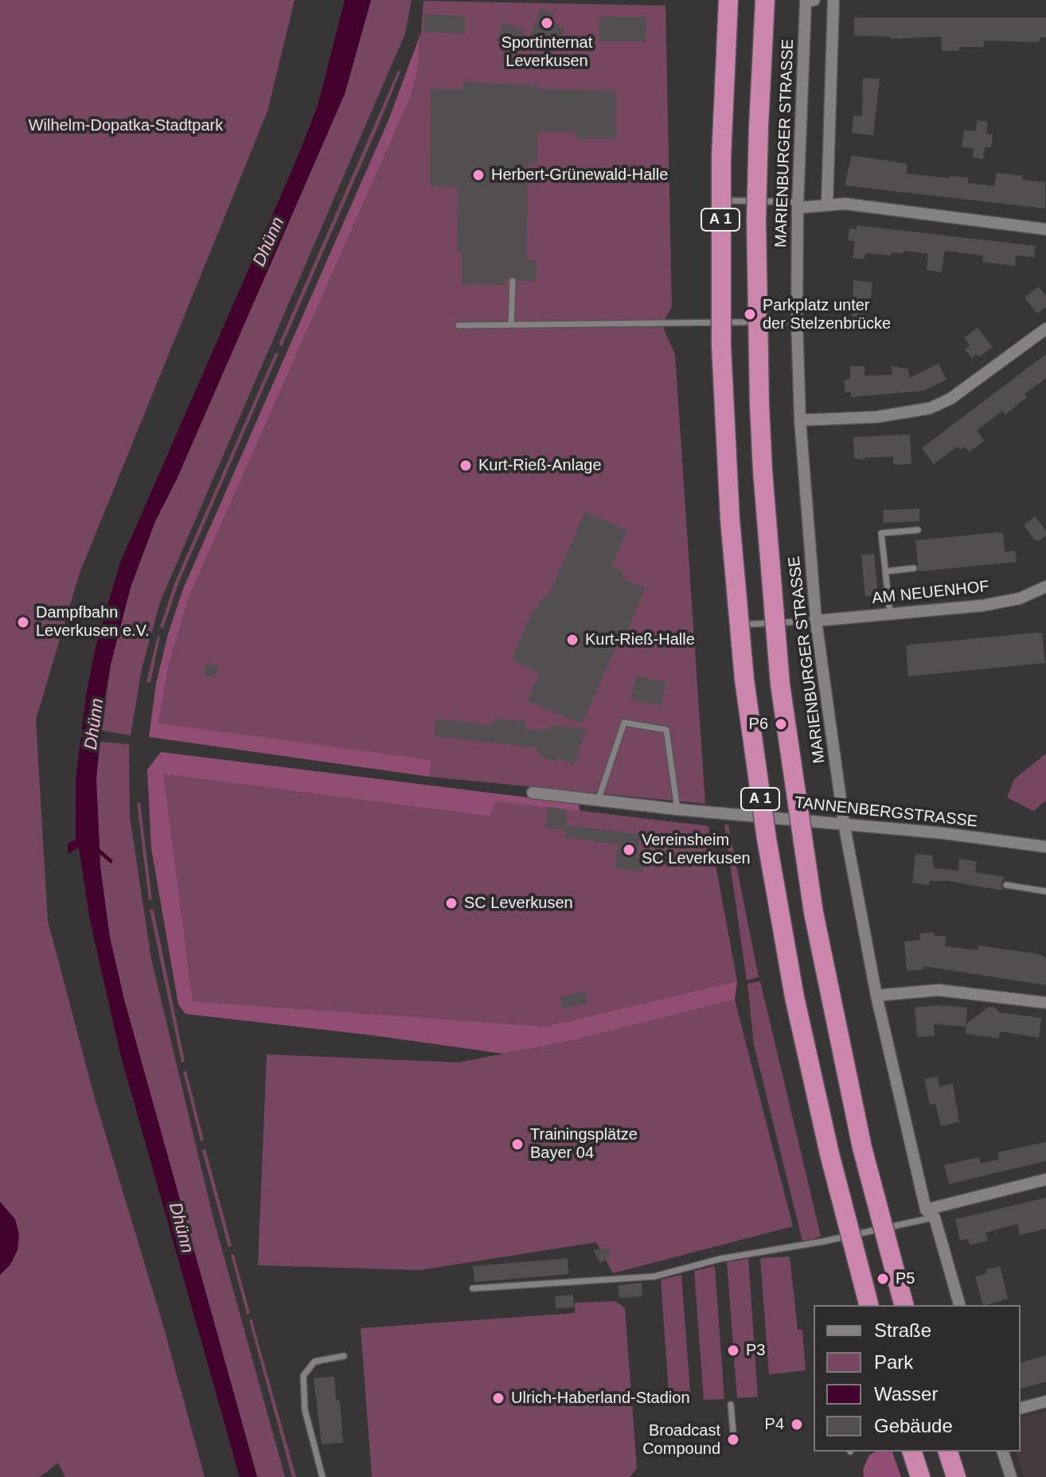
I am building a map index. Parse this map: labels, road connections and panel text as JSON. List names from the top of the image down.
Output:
{
  "streets": {
    "highway": ["A 1"],
    "street": ["MARIENBURGER STRASSE", "AM NEUENHOF", "TANNENBERGSTRASSE"]
  },
  "crossings": [
    ["MARIENBURGER STRASSE", "AM NEUENHOF"],
    ["MARIENBURGER STRASSE", "TANNENBERGSTRASSE"]
  ],
  "water": ["Dhünn"],
  "parks": ["Wilhelm-Dopatka-Stadtpark"],
  "places": [
    "Sportinternat Leverkusen",
    "Herbert-Grünewald-Halle",
    "Parkplatz unter der Stelzenbrücke",
    "Kurt-Rieß-Anlage",
    "Dampfbahn Leverkusen e.V.",
    "Kurt-Rieß-Halle",
    "P6",
    "Vereinsheim SC Leverkusen",
    "SC Leverkusen",
    "Trainingsplätze Bayer 04",
    "P5",
    "P3",
    "Ulrich-Haberland-Stadion",
    "P4",
    "Broadcast Compound"
  ],
  "legend": [
    "Straße",
    "Park",
    "Wasser",
    "Gebäude"
  ]
}
